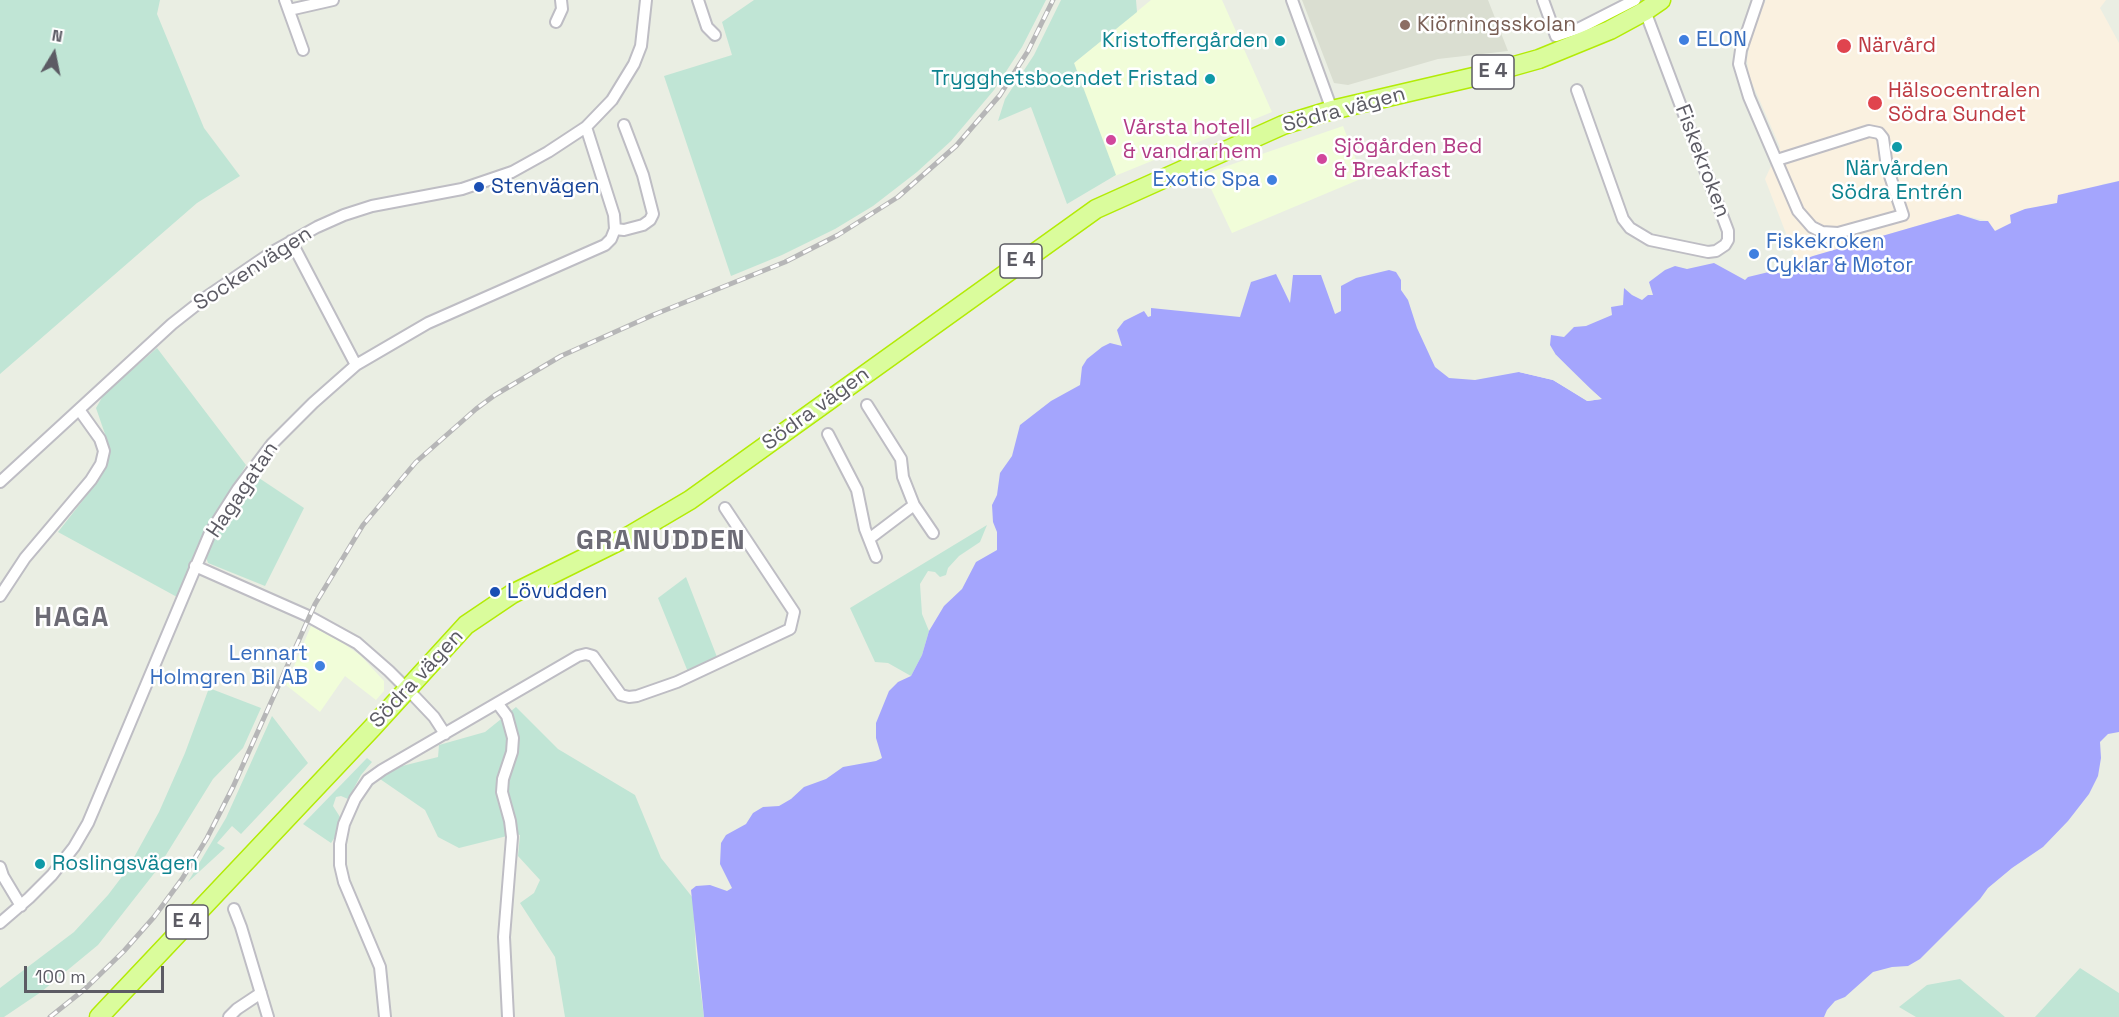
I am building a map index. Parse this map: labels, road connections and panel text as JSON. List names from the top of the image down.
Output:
{
  "streets": {
    "highway": ["E 4", "Södra vägen"],
    "street": ["Fiskekroken", "Sockenvägen", "Hagagatan"]
  },
  "crossings": [
    ["Södra vägen", "Fiskekroken"]
  ],
  "districts": ["GRANUDDEN", "HAGA"],
  "places": [
    "Kiörningsskolan",
    "ELON",
    "Kristoffergården",
    "Närvård",
    "Trygghetsboendet Fristad",
    "Hälsocentralen Södra Sundet",
    "Vårsta hotell & vandrarhem",
    "Närvården Södra Entrén",
    "Sjögården Bed & Breakfast",
    "Exotic Spa",
    "Stenvägen",
    "Fiskekroken Cyklar & Motor",
    "Lövudden",
    "Lennart Holmgren Bil AB",
    "Roslingsvägen"
  ],
  "scale_bar": "100 m",
  "north": "top"
}
